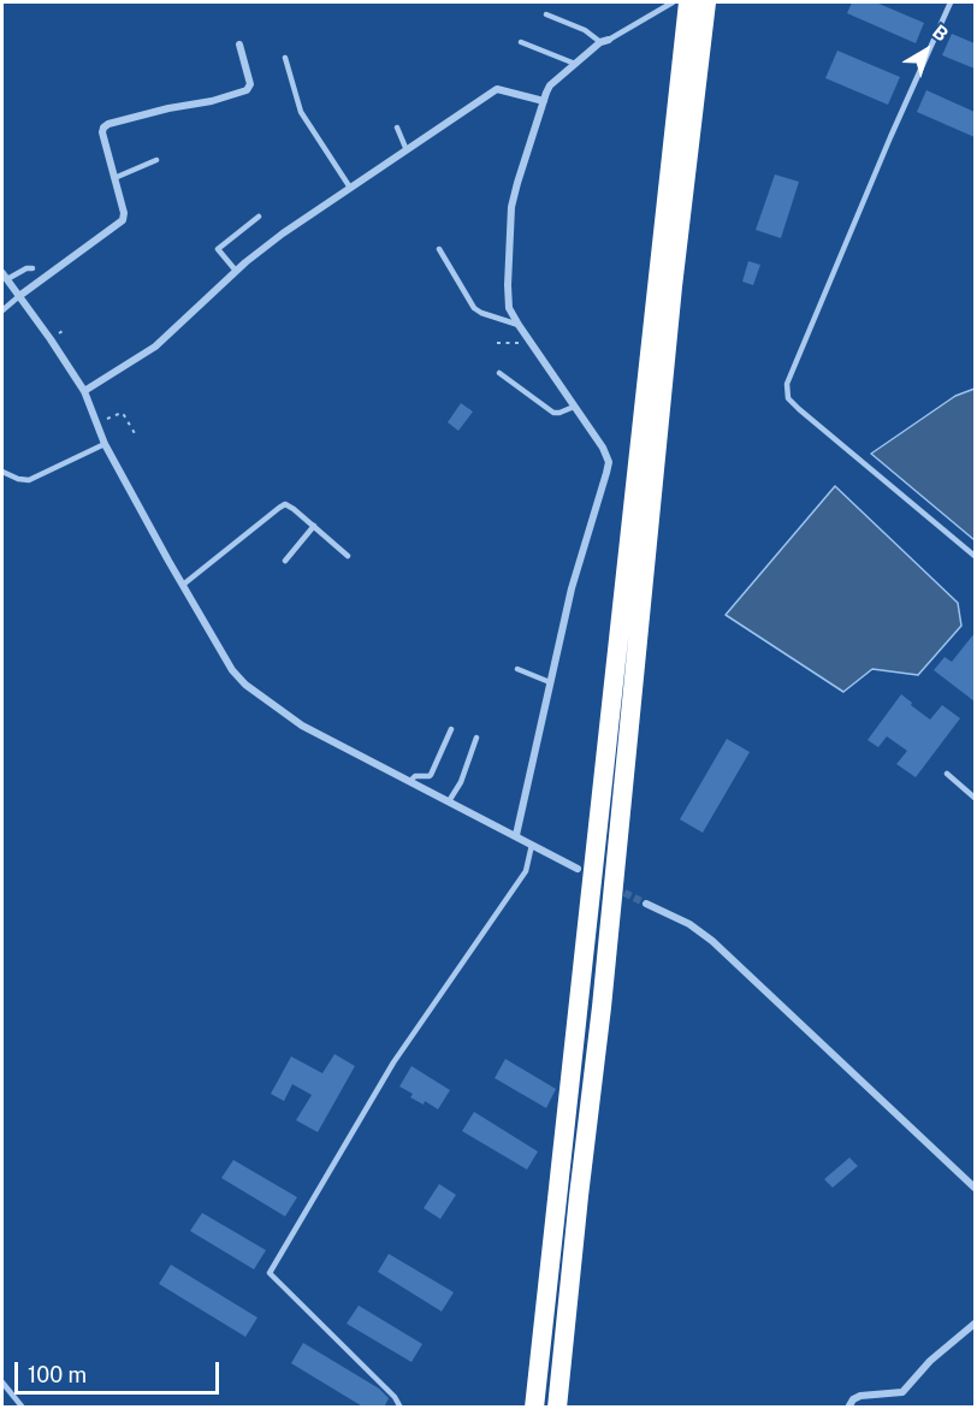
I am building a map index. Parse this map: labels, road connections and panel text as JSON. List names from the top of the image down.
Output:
{
  "scale_bar": "100 m",
  "north": "top right"
}
